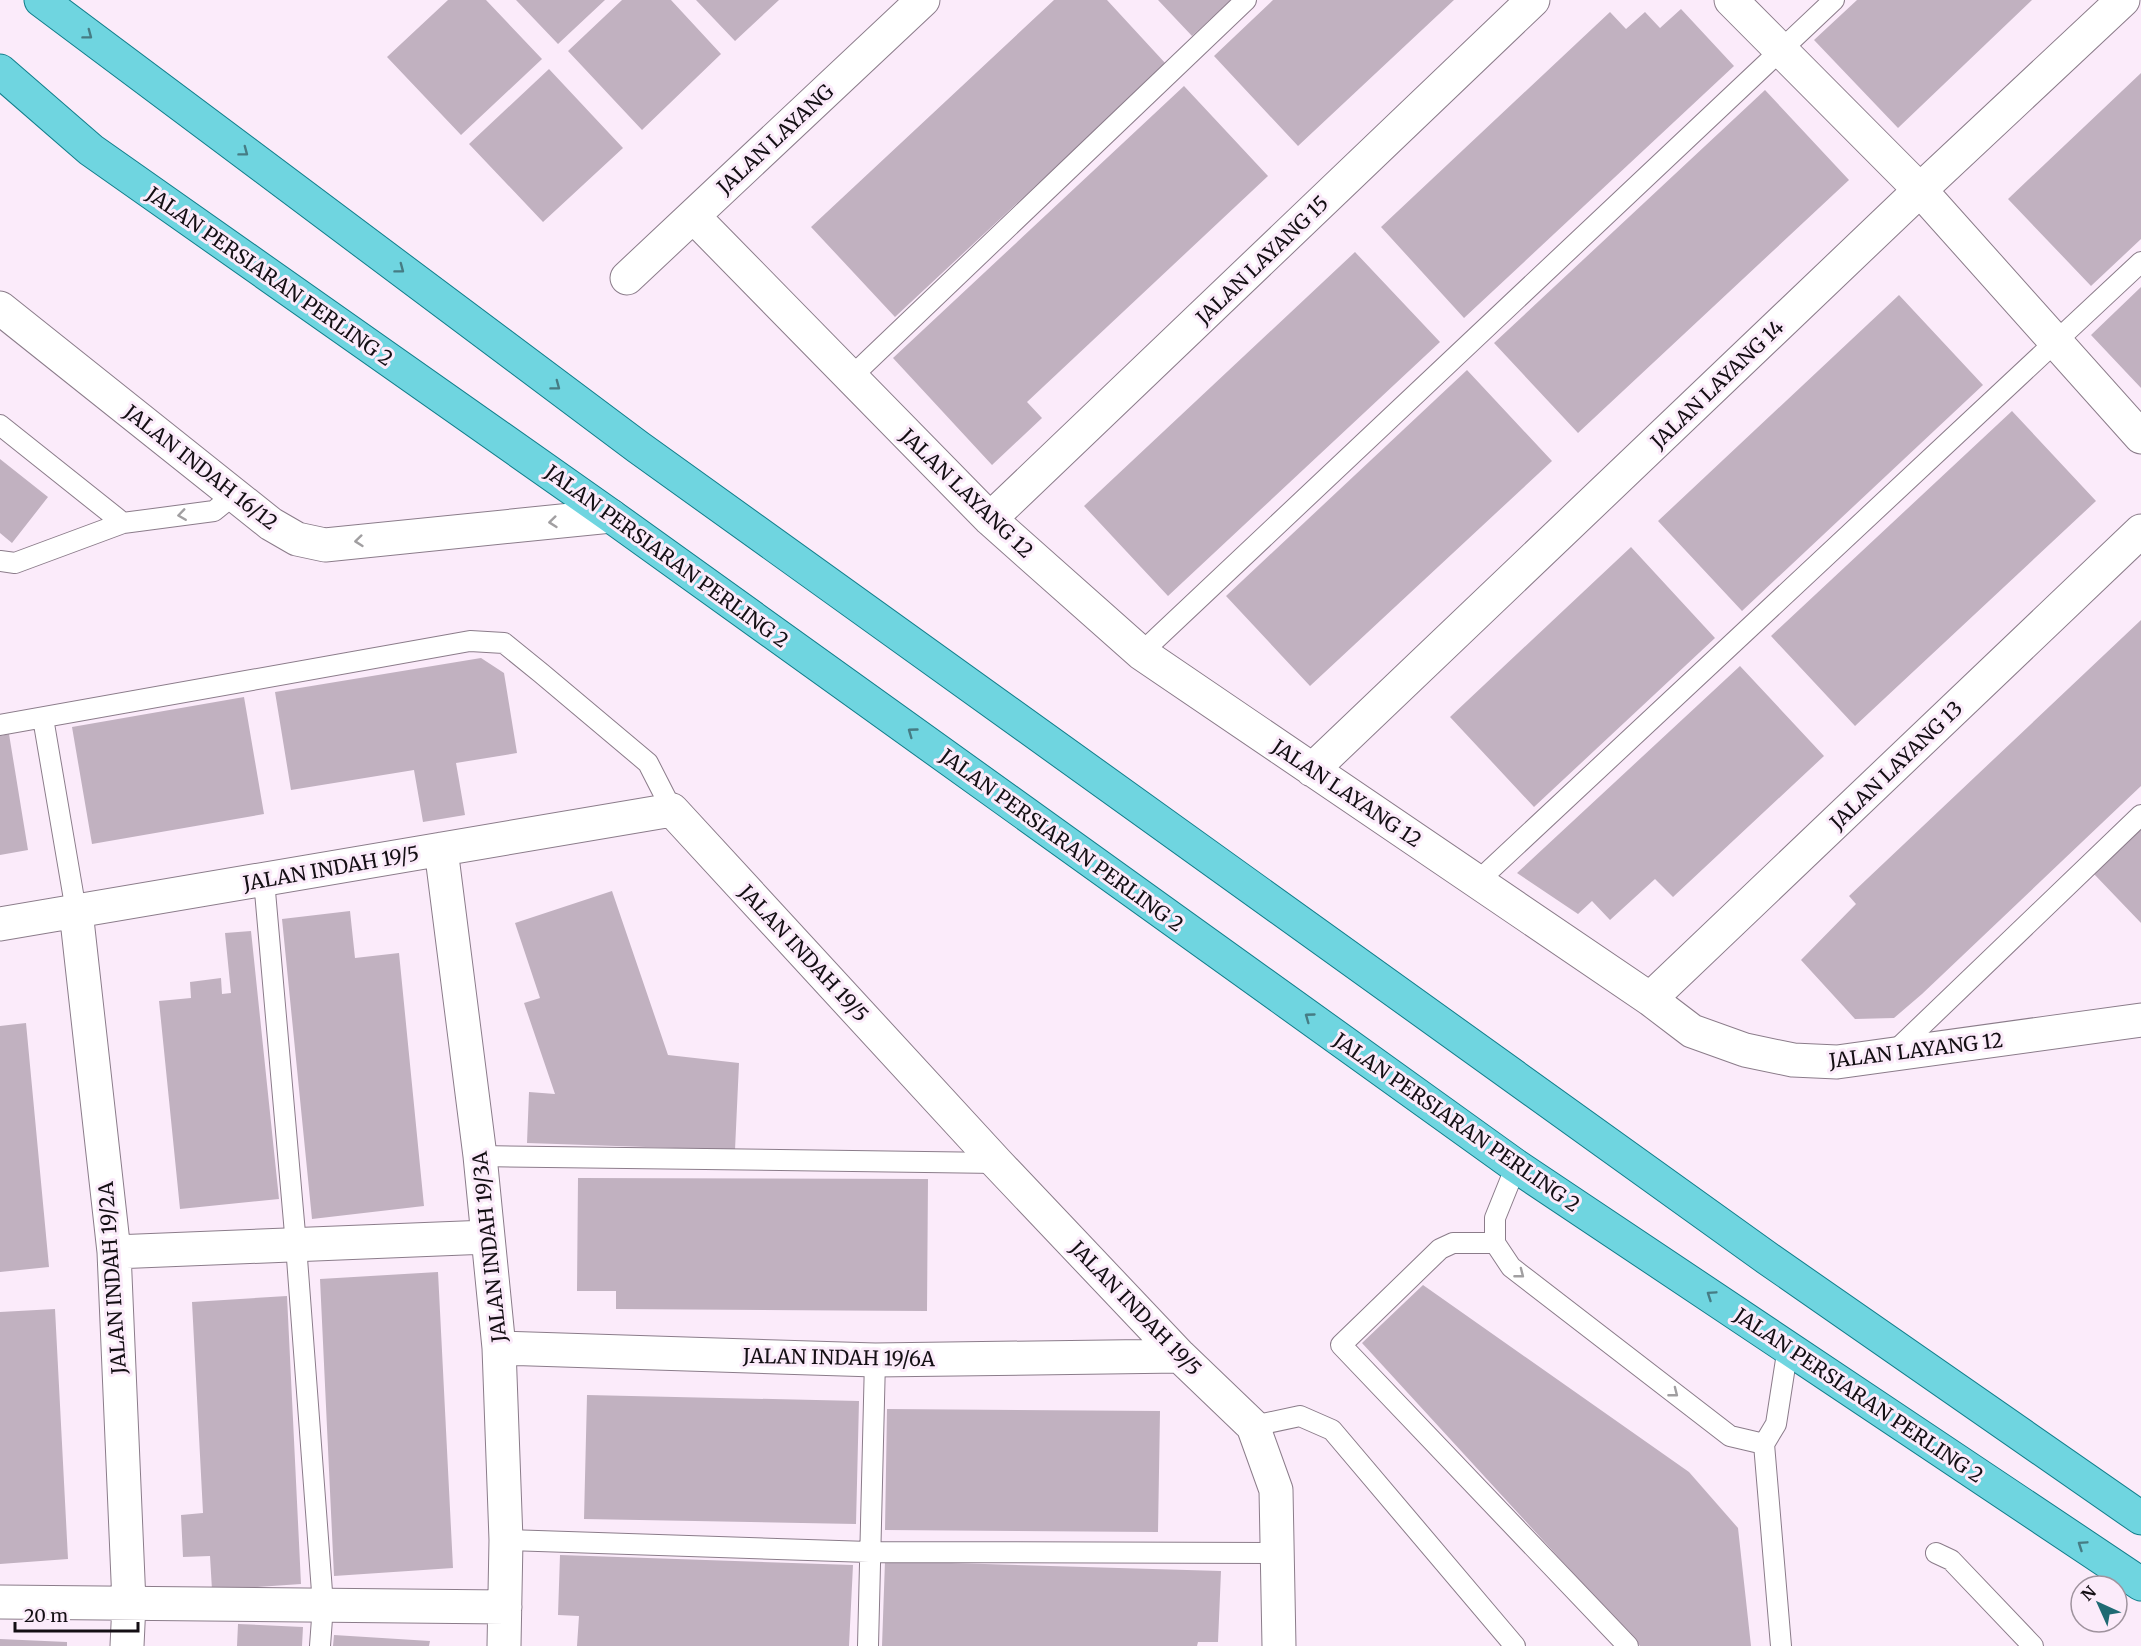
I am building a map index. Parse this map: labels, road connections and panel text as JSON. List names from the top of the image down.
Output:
{
  "streets": {
    "main road": ["JALAN PERSIARAN PERLING 2"],
    "street": [
      "JALAN LAYANG",
      "JALAN LAYANG 15",
      "JALAN LAYANG 14",
      "JALAN INDAH 16/12",
      "JALAN LAYANG 12",
      "JALAN LAYANG 13",
      "JALAN INDAH 19/5",
      "JALAN INDAH 19/3A",
      "JALAN INDAH 19/2A",
      "JALAN INDAH 19/6A"
    ]
  },
  "crossings": [
    ["JALAN LAYANG", "JALAN LAYANG 12"],
    ["JALAN LAYANG 15", "JALAN LAYANG 12"],
    ["JALAN PERSIARAN PERLING 2", "JALAN INDAH 16/12"],
    ["JALAN LAYANG 14", "JALAN LAYANG 12"],
    ["JALAN LAYANG 12", "JALAN LAYANG 13"],
    ["JALAN INDAH 19/5", "JALAN INDAH 19/3A"],
    ["JALAN INDAH 19/5", "JALAN INDAH 19/2A"],
    ["JALAN INDAH 19/5", "JALAN INDAH 19/6A"],
    ["JALAN INDAH 19/3A", "JALAN INDAH 19/6A"]
  ],
  "one_way": ["JALAN INDAH 16/12"],
  "scale_bar": "20 m",
  "north": "top left"
}
